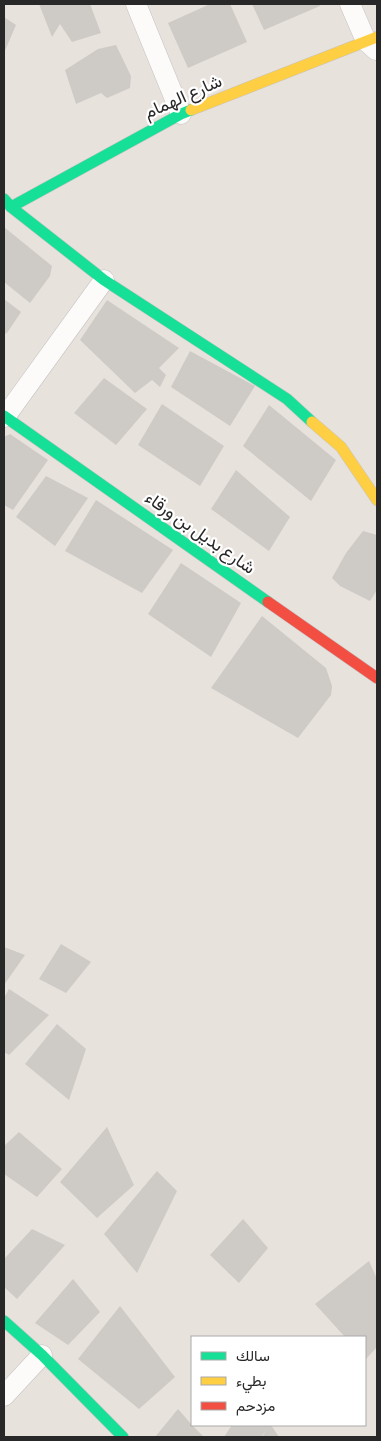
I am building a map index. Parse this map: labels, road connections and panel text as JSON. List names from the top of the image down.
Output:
{
  "streets": {
    "street": ["شارع الهمام", "شارع بديل بن ورقاء"]
  },
  "legend": ["سالك", "بطيء", "مزدحم"]
}
